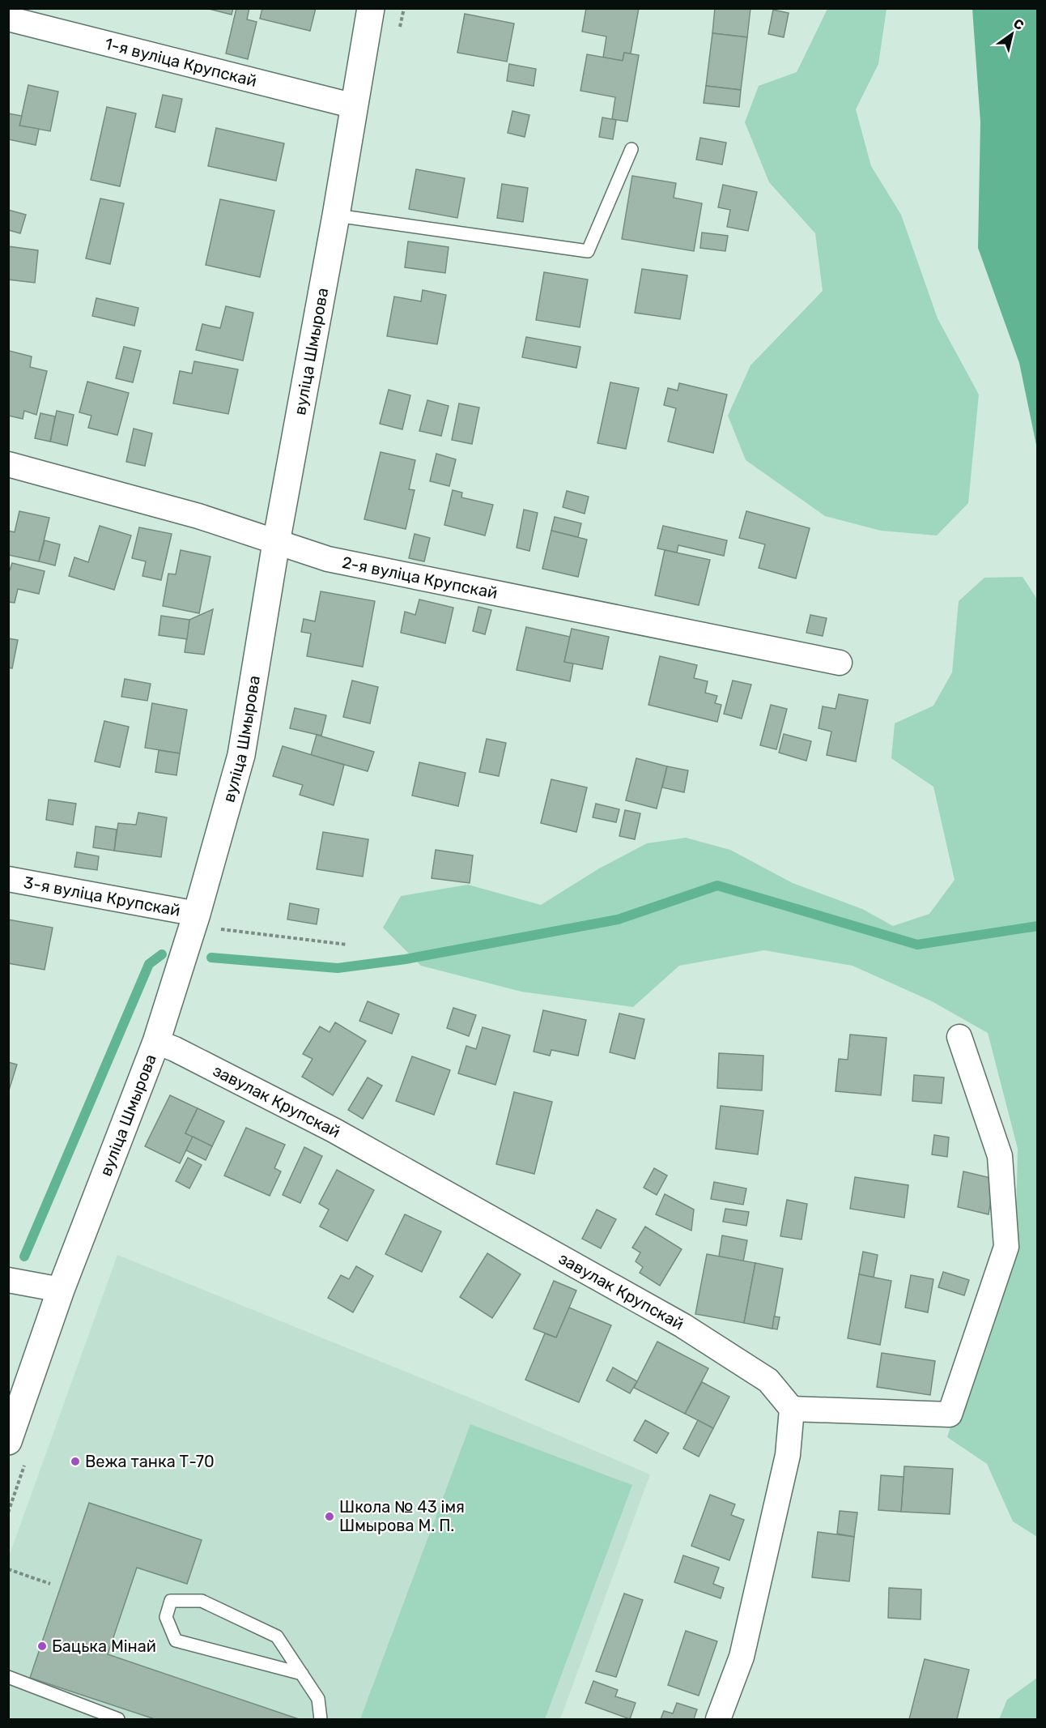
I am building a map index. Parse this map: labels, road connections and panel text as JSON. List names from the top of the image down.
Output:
{
  "streets": {
    "street": [
      "1-я вуліца Крупскай",
      "вуліца Шмырова",
      "2-я вуліца Крупскай",
      "3-я вуліца Крупскай",
      "завулак Крупскай"
    ]
  },
  "crossings": [
    ["1-я вуліца Крупскай", "вуліца Шмырова"],
    ["вуліца Шмырова", "2-я вуліца Крупскай"],
    ["вуліца Шмырова", "3-я вуліца Крупскай"],
    ["вуліца Шмырова", "завулак Крупскай"]
  ],
  "places": ["Вежа танка Т-70", "Школа № 43 імя Шмырова М. П.", "Бацька Мінай"],
  "north": "top right"
}
